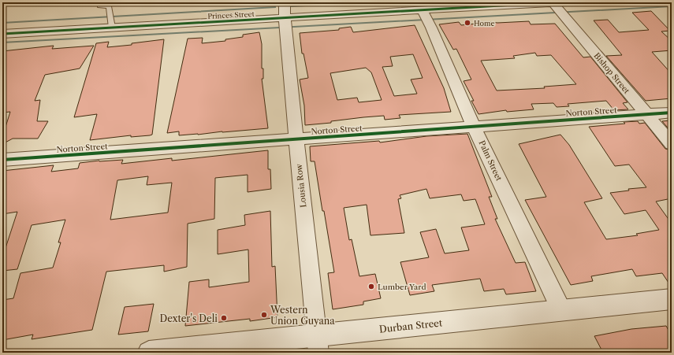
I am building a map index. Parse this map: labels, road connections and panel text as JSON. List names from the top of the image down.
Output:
{
  "streets": {
    "street": [
      "Princes Street",
      "Bishop Street",
      "Norton Street",
      "Palm Street",
      "Lousia Row",
      "Durban Street"
    ]
  },
  "crossings": [
    ["Princes Street", "Bishop Street"],
    ["Princes Street", "Palm Street"],
    ["Princes Street", "Lousia Row"],
    ["Bishop Street", "Norton Street"],
    ["Norton Street", "Palm Street"],
    ["Norton Street", "Lousia Row"],
    ["Palm Street", "Durban Street"],
    ["Lousia Row", "Durban Street"]
  ],
  "places": [
    "Home",
    "Lumber Yard",
    "Western Union Guyana",
    "Dexter's Deli"
  ]
}
